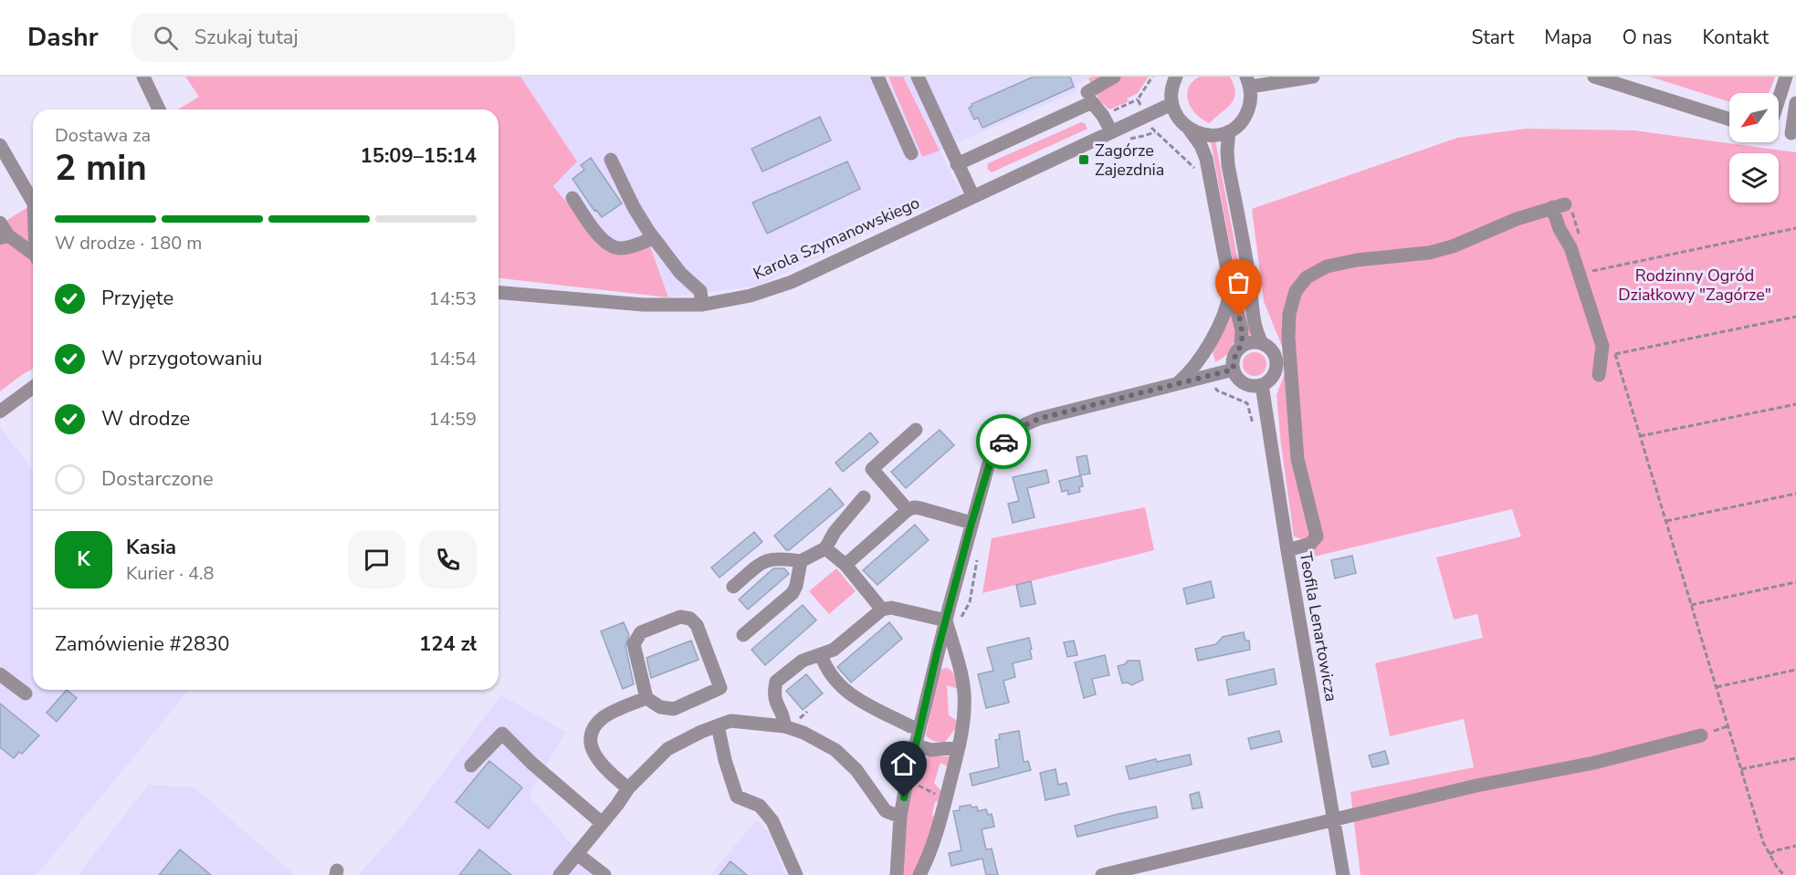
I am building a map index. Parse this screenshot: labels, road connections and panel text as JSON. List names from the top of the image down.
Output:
{
  "streets": {
    "street": ["Karola Szymanowskiego", "Teofila Lenartowicza"]
  },
  "parks": ["Rodzinny Ogród Działkowy \"Zagórze\""],
  "places": {
    "transit": ["Zagórze Zajezdnia"]
  },
  "north": "bottom left",
  "page": {
    "header": "Dashr",
    "search": "Szukaj tutaj",
    "nav": [
      "Start",
      "Mapa",
      "O nas",
      "Kontakt"
    ],
    "heading": ["2 min", "Dostawa za", "15:09–15:14"],
    "panel": [
      "Kasia",
      "Kurier · 4.8",
      "Zamówienie #2830",
      "124 zł"
    ],
    "bar": "W drodze · 180 m",
    "list": [
      ["Przyjęte", "14:53"],
      ["W przygotowaniu", "14:54"],
      ["W drodze", "14:59"],
      "Dostarczone"
    ],
    "round": "K"
  }
}
